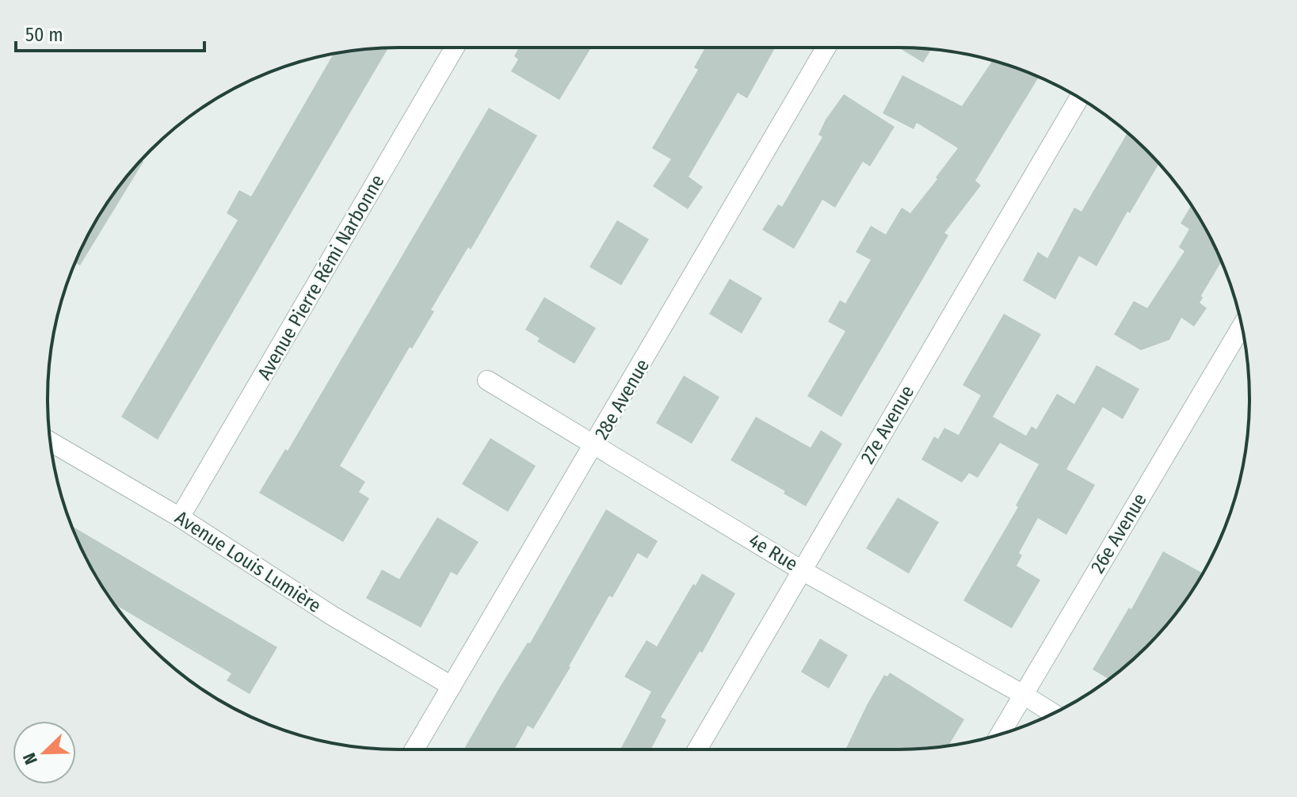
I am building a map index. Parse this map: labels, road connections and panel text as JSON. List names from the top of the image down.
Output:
{
  "streets": {
    "street": [
      "Avenue Pierre Rémi Narbonne",
      "28e Avenue",
      "27e Avenue",
      "26e Avenue",
      "4e Rue",
      "Avenue Louis Lumière"
    ]
  },
  "crossings": [
    ["Avenue Pierre Rémi Narbonne", "Avenue Louis Lumière"],
    ["28e Avenue", "4e Rue"],
    ["28e Avenue", "Avenue Louis Lumière"],
    ["27e Avenue", "4e Rue"],
    ["26e Avenue", "4e Rue"]
  ],
  "scale_bar": "50 m",
  "north": "bottom left"
}
